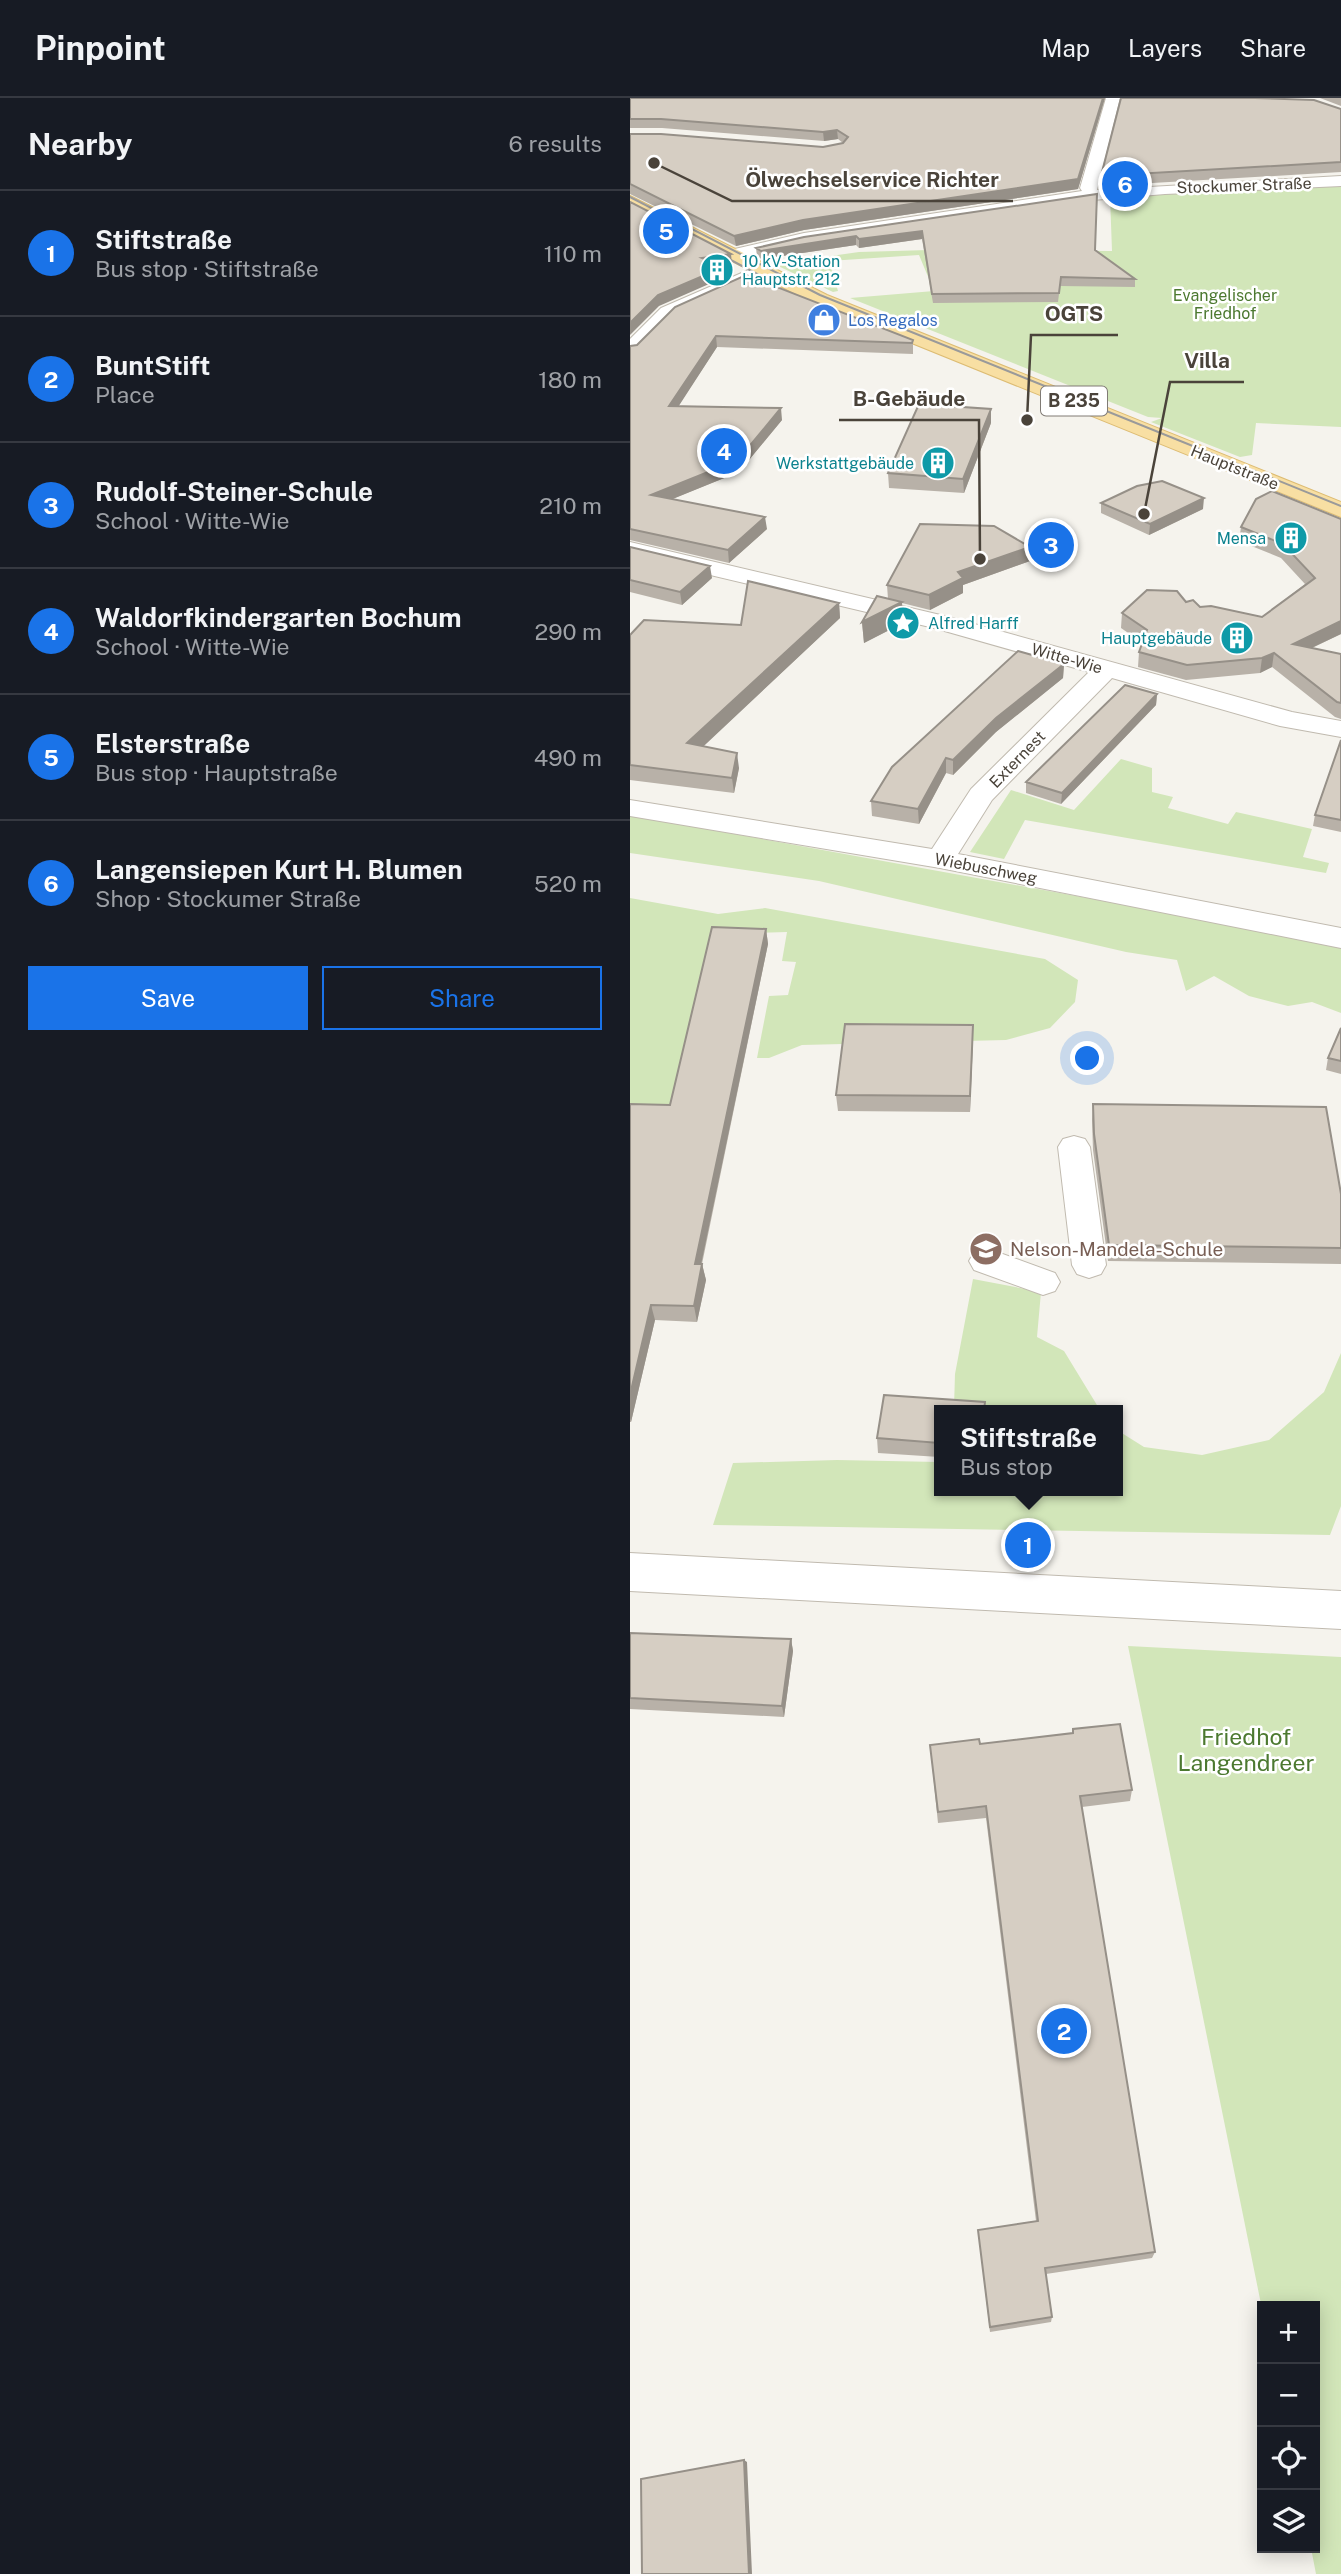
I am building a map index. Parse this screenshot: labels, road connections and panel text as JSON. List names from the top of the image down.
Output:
{
  "streets": {
    "main road": ["B 235", "Hauptstraße"],
    "street": [
      "Stockumer Straße",
      "Witte-Wie",
      "Externest",
      "Wiebuschweg"
    ]
  },
  "crossings": [
    ["Stockumer Straße", "Hauptstraße"],
    ["Witte-Wie", "Externest"],
    ["Externest", "Wiebuschweg"]
  ],
  "parks": ["Evangelischer Friedhof", "Friedhof Langendreer"],
  "places": {
    "other": [
      "Ölwechselservice Richter",
      "OGTS",
      "Villa",
      "B-Gebäude"
    ],
    "building": [
      "10 kV-Station Hauptstr. 212",
      "Werkstattgebäude",
      "Mensa",
      "Hauptgebäude"
    ],
    "shop": ["Los Regalos"],
    "place": ["Alfred Harff"],
    "school or university": ["Nelson-Mandela-Schule"]
  },
  "page": {
    "header": "Pinpoint",
    "nav": ["Map", "Layers", "Share"],
    "heading": ["Nearby", "6 results"],
    "pins": [
      "6",
      "5",
      "4",
      "3",
      "1",
      "2"
    ],
    "list": [
      {
        "mark": "1",
        "name": "Stiftstraße",
        "note": "Bus stop · Stiftstraße",
        "value": "110 m"
      },
      {
        "mark": "2",
        "name": "BuntStift",
        "note": "Place",
        "value": "180 m"
      },
      {
        "mark": "3",
        "name": "Rudolf-Steiner-Schule",
        "note": "School · Witte-Wie",
        "value": "210 m"
      },
      {
        "mark": "4",
        "name": "Waldorfkindergarten Bochum",
        "note": "School · Witte-Wie",
        "value": "290 m"
      },
      {
        "mark": "5",
        "name": "Elsterstraße",
        "note": "Bus stop · Hauptstraße",
        "value": "490 m"
      },
      {
        "mark": "6",
        "name": "Langensiepen Kurt H. Blumen",
        "note": "Shop · Stockumer Straße",
        "value": "520 m"
      }
    ],
    "buttons": ["Save", "Share"],
    "popup": ["Stiftstraße", "Bus stop"],
    "map_buttons": ["+", "−"]
  }
}
